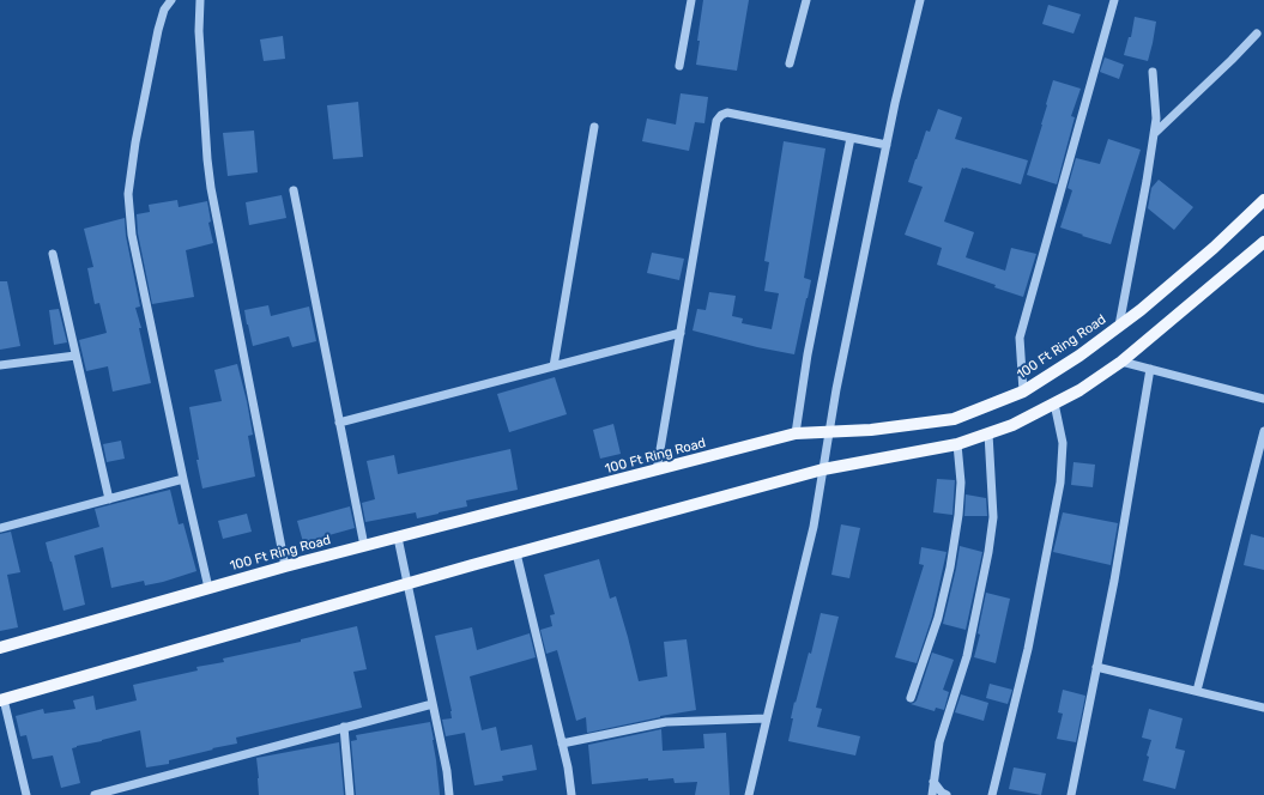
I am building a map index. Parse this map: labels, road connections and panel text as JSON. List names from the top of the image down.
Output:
{
  "streets": {
    "main road": ["100 Ft Ring Road"]
  }
}
